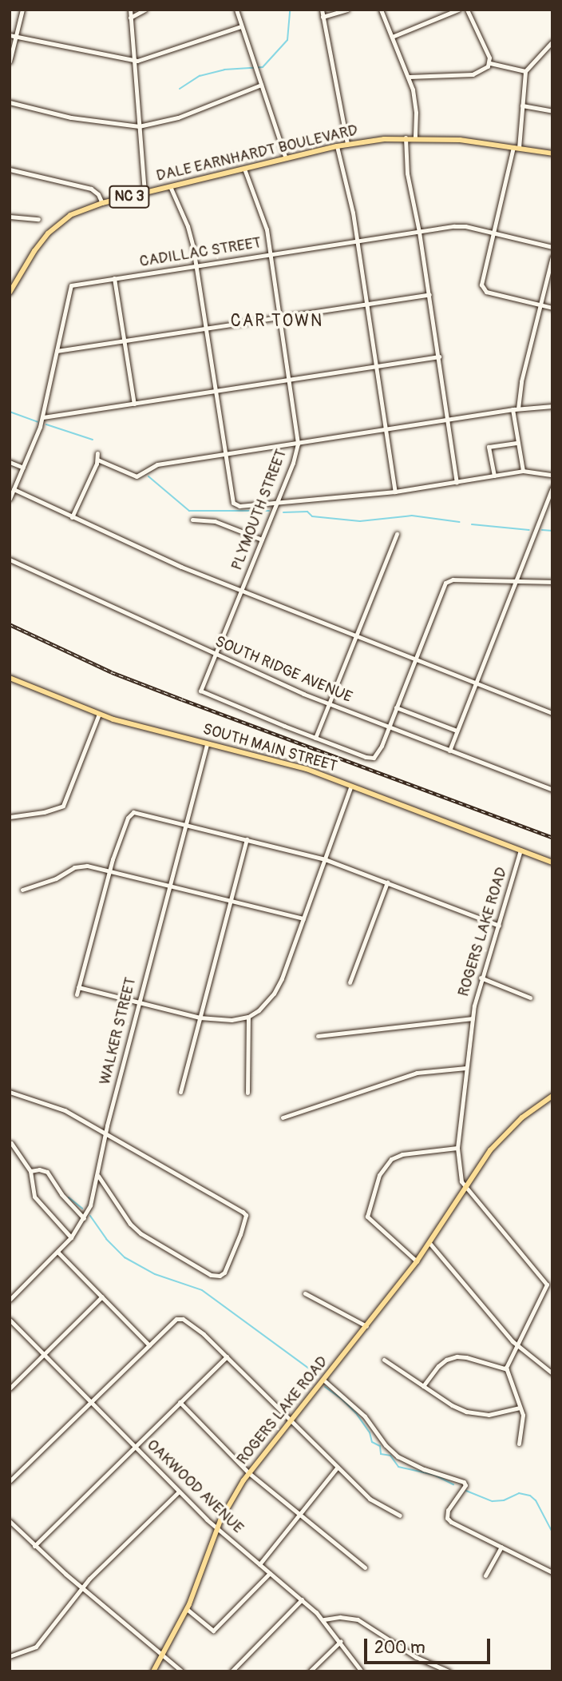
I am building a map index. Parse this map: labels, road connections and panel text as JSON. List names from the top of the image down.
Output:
{
  "streets": {
    "main road": [
      "DALE EARNHARDT BOULEVARD",
      "NC 3",
      "SOUTH MAIN STREET",
      "ROGERS LAKE ROAD"
    ],
    "street": [
      "CADILLAC STREET",
      "PLYMOUTH STREET",
      "SOUTH RIDGE AVENUE",
      "WALKER STREET",
      "OAKWOOD AVENUE"
    ]
  },
  "crossings": [
    ["DALE EARNHARDT BOULEVARD", "PLYMOUTH STREET"],
    ["CADILLAC STREET", "PLYMOUTH STREET"],
    ["PLYMOUTH STREET", "SOUTH RIDGE AVENUE"],
    ["SOUTH MAIN STREET", "ROGERS LAKE ROAD"],
    ["SOUTH MAIN STREET", "WALKER STREET"],
    ["ROGERS LAKE ROAD", "OAKWOOD AVENUE"]
  ],
  "districts": ["CAR TOWN"],
  "scale_bar": "200 m"
}
